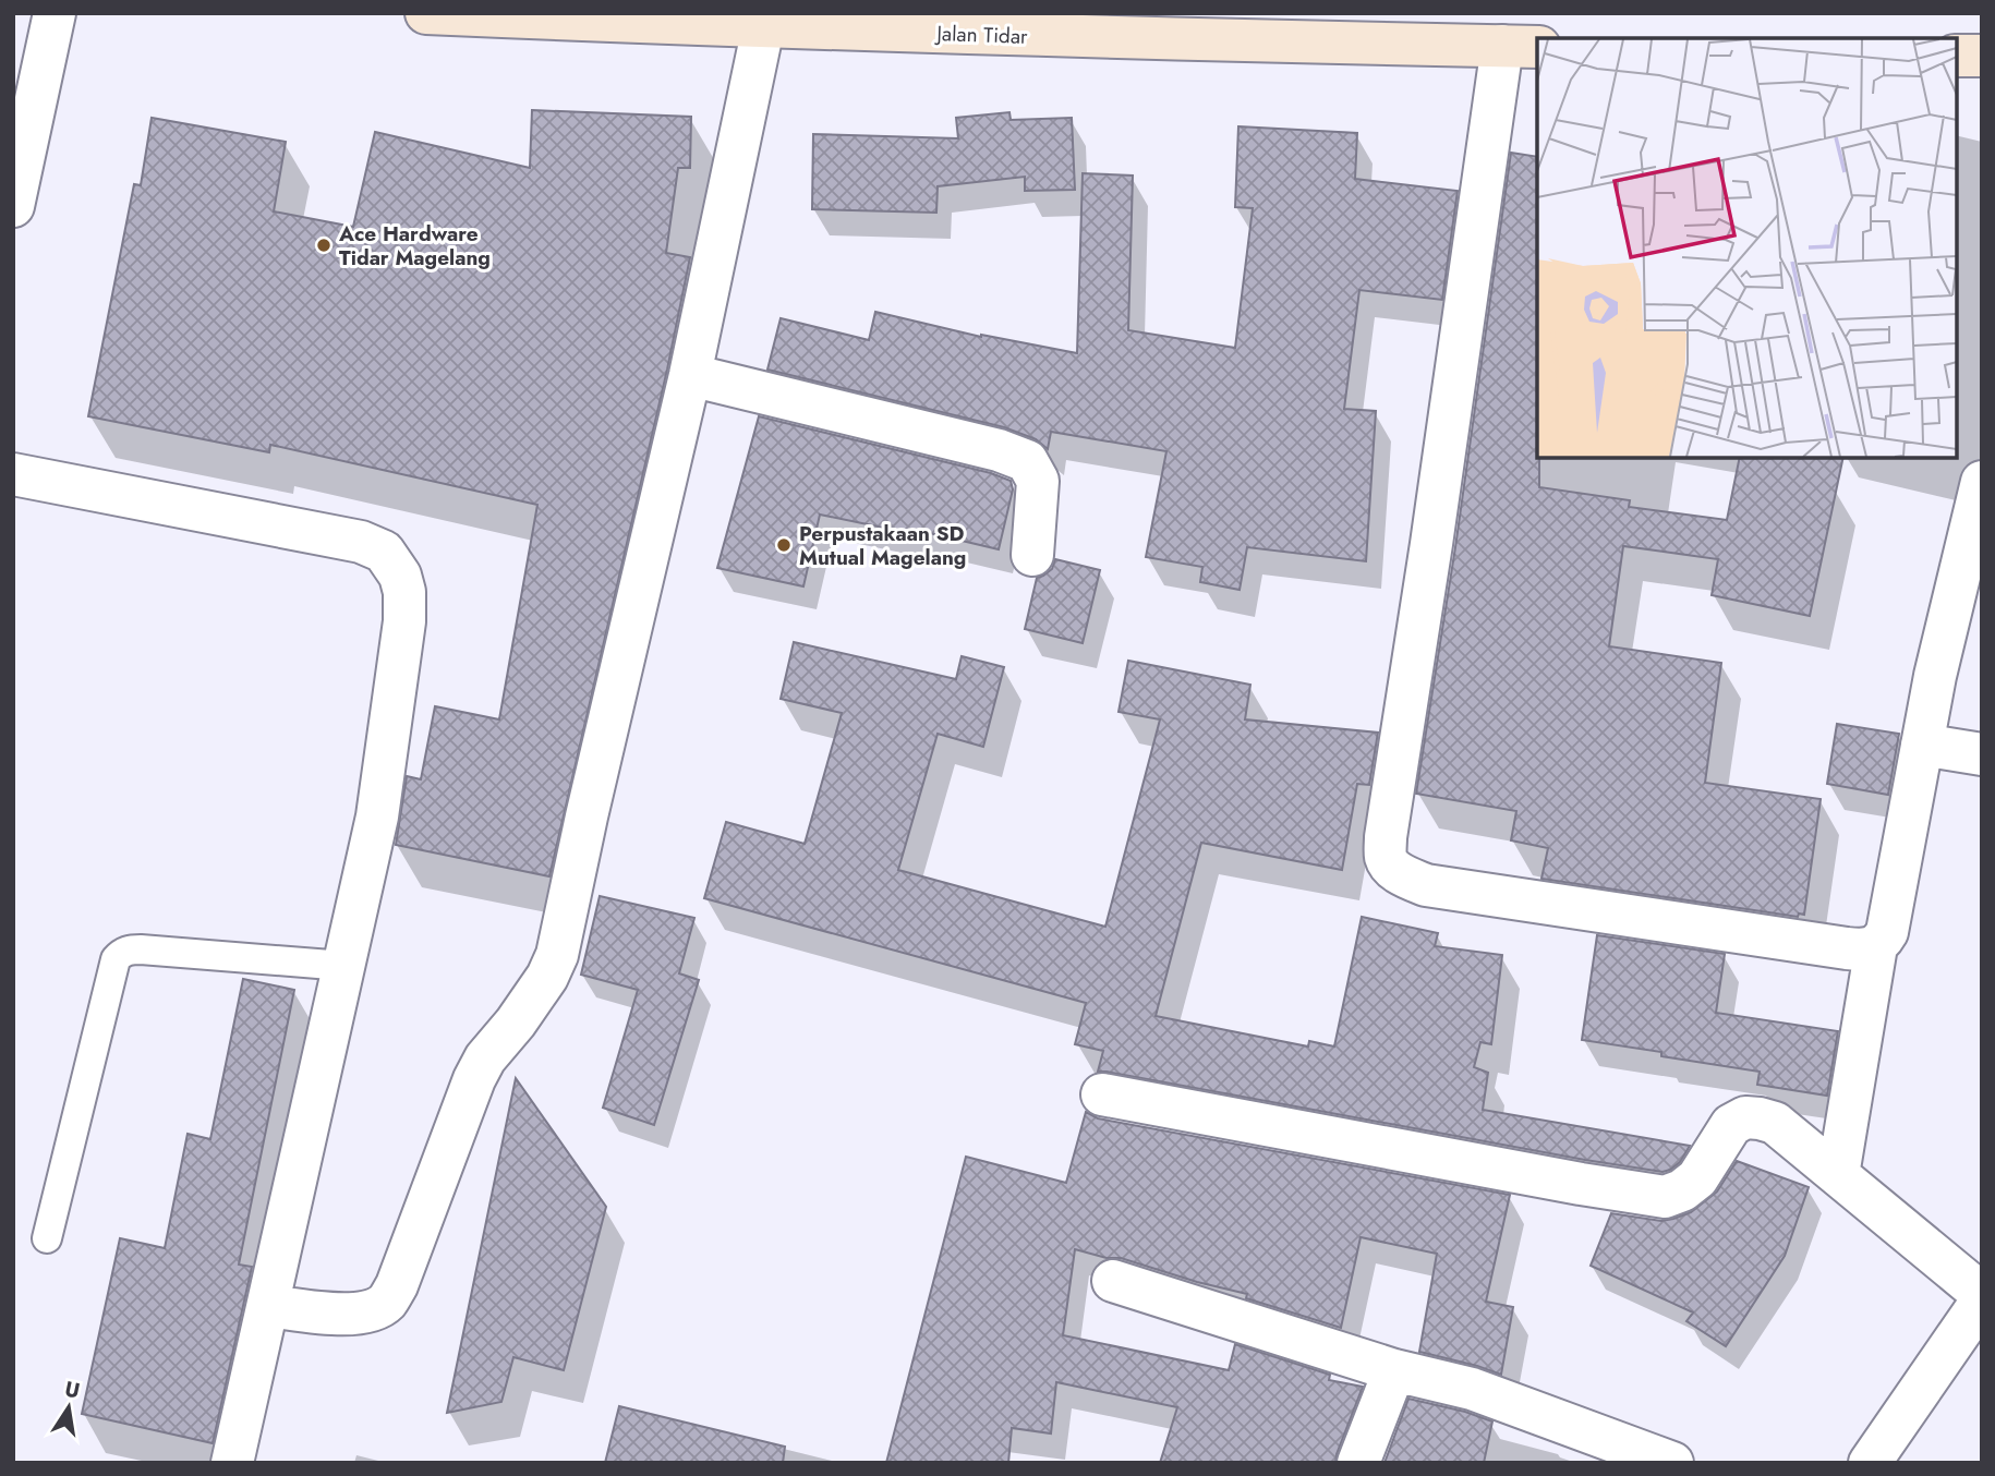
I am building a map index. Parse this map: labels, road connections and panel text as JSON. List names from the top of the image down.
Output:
{
  "streets": {
    "main road": ["Jalan Tidar"]
  },
  "places": ["Ace Hardware Tidar Magelang", "Perpustakaan SD Mutual Magelang"],
  "north": "top"
}
